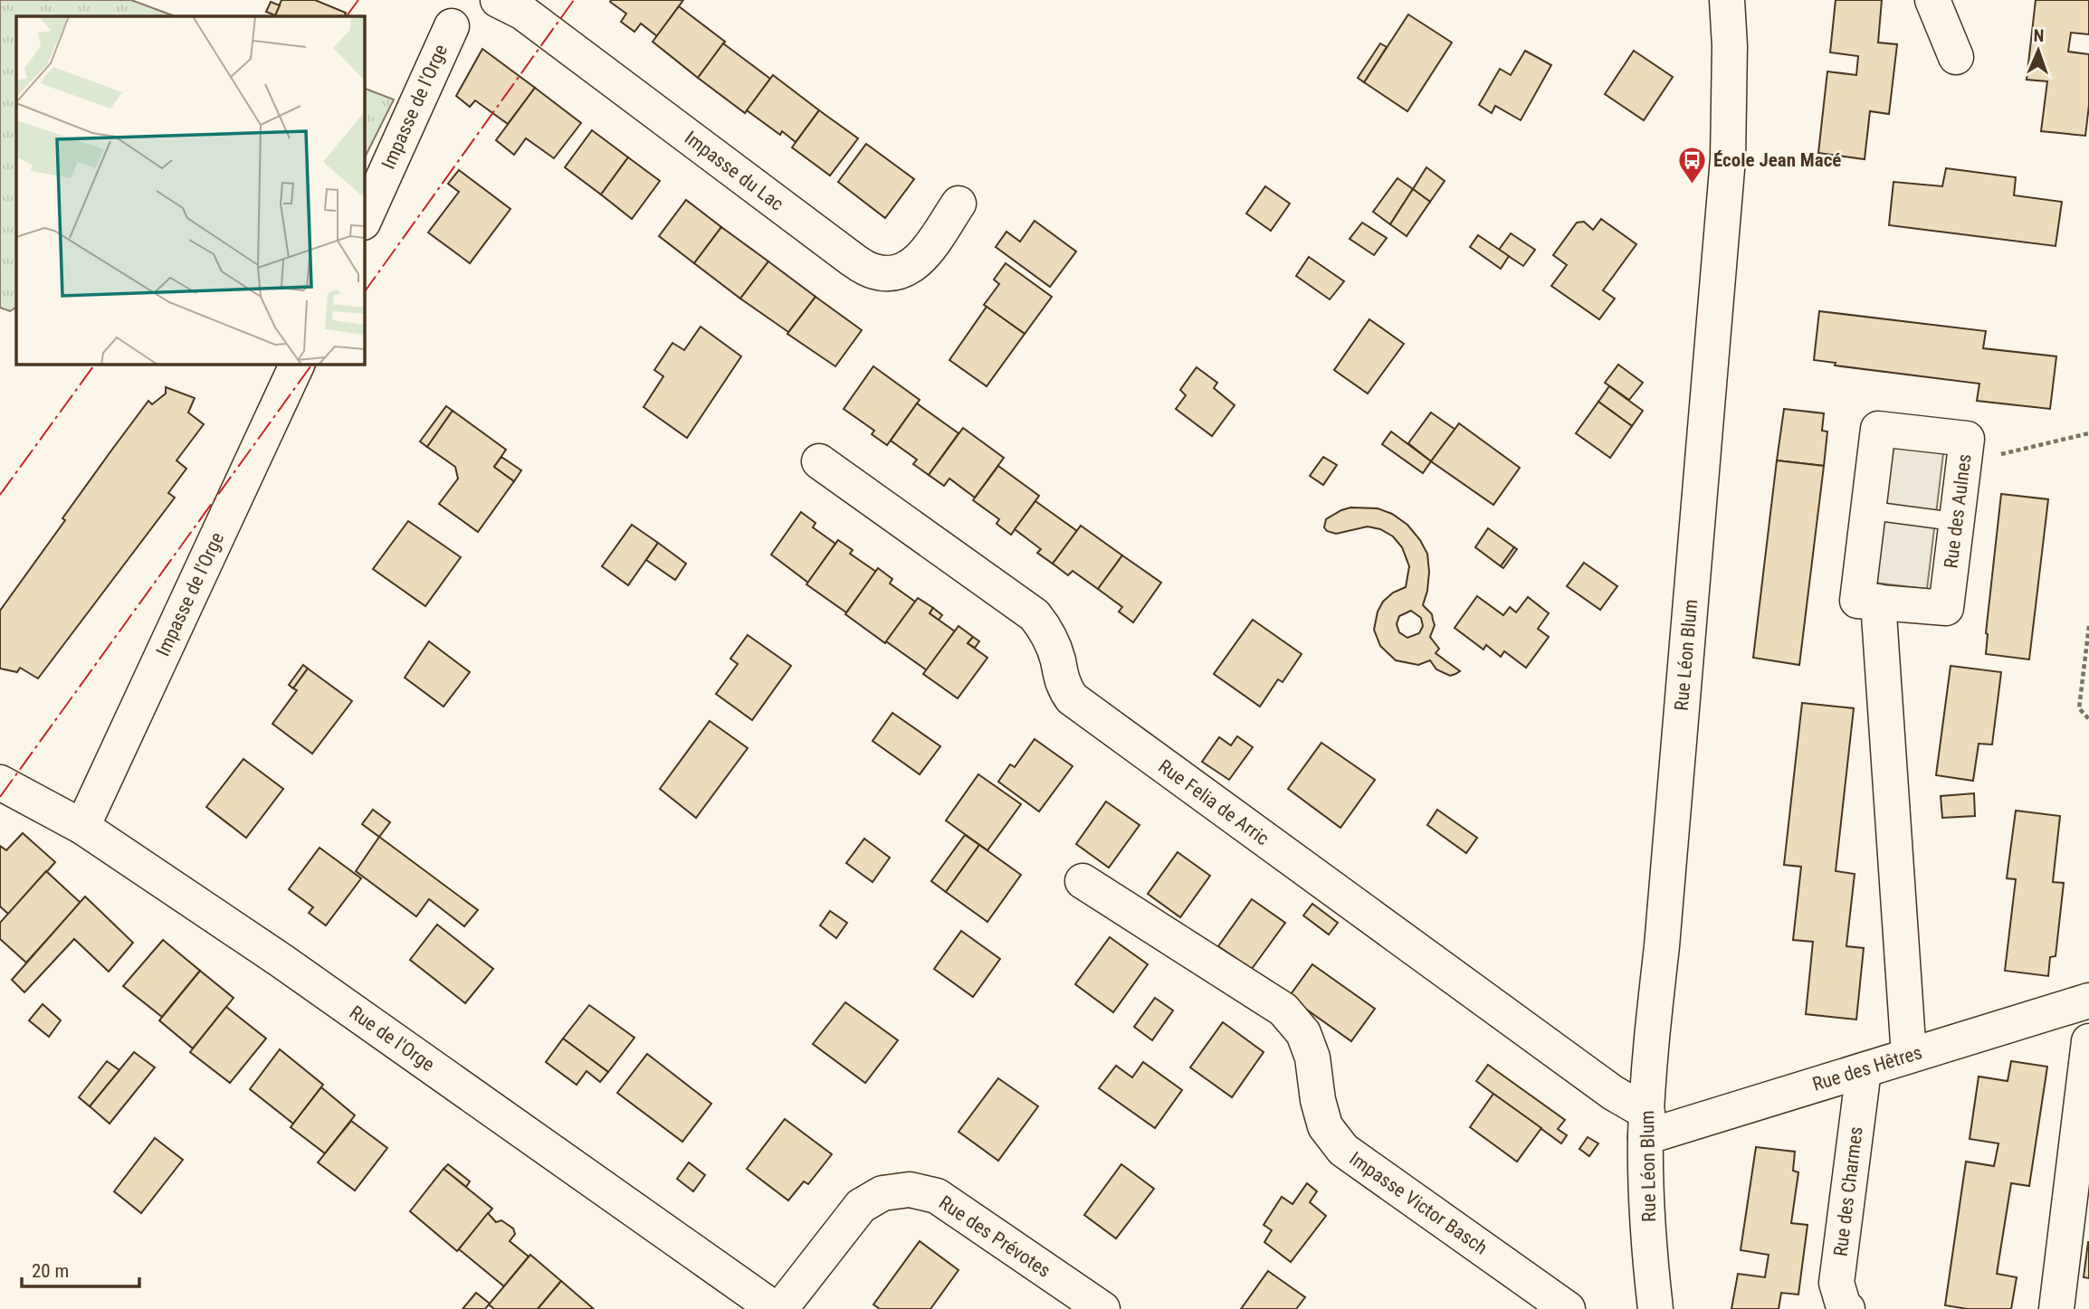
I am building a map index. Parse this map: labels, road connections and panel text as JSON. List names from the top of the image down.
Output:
{
  "streets": {
    "street": [
      "Impasse de l'Orge",
      "Impasse du Lac",
      "Rue des Aulnes",
      "Rue Léon Blum",
      "Rue Felia de Arric",
      "Rue de l'Orge",
      "Rue des Hêtres",
      "Rue des Charmes",
      "Impasse Victor Basch",
      "Rue des Prévotes"
    ]
  },
  "crossings": [
    ["Impasse de l'Orge", "Rue de l'Orge"],
    ["Rue Léon Blum", "Rue Felia de Arric"],
    ["Rue Léon Blum", "Rue des Hêtres"],
    ["Rue Felia de Arric", "Rue des Hêtres"],
    ["Rue des Hêtres", "Rue des Charmes"]
  ],
  "places": {
    "bus stop": ["École Jean Macé"]
  },
  "scale_bar": "20 m",
  "north": "top"
}
